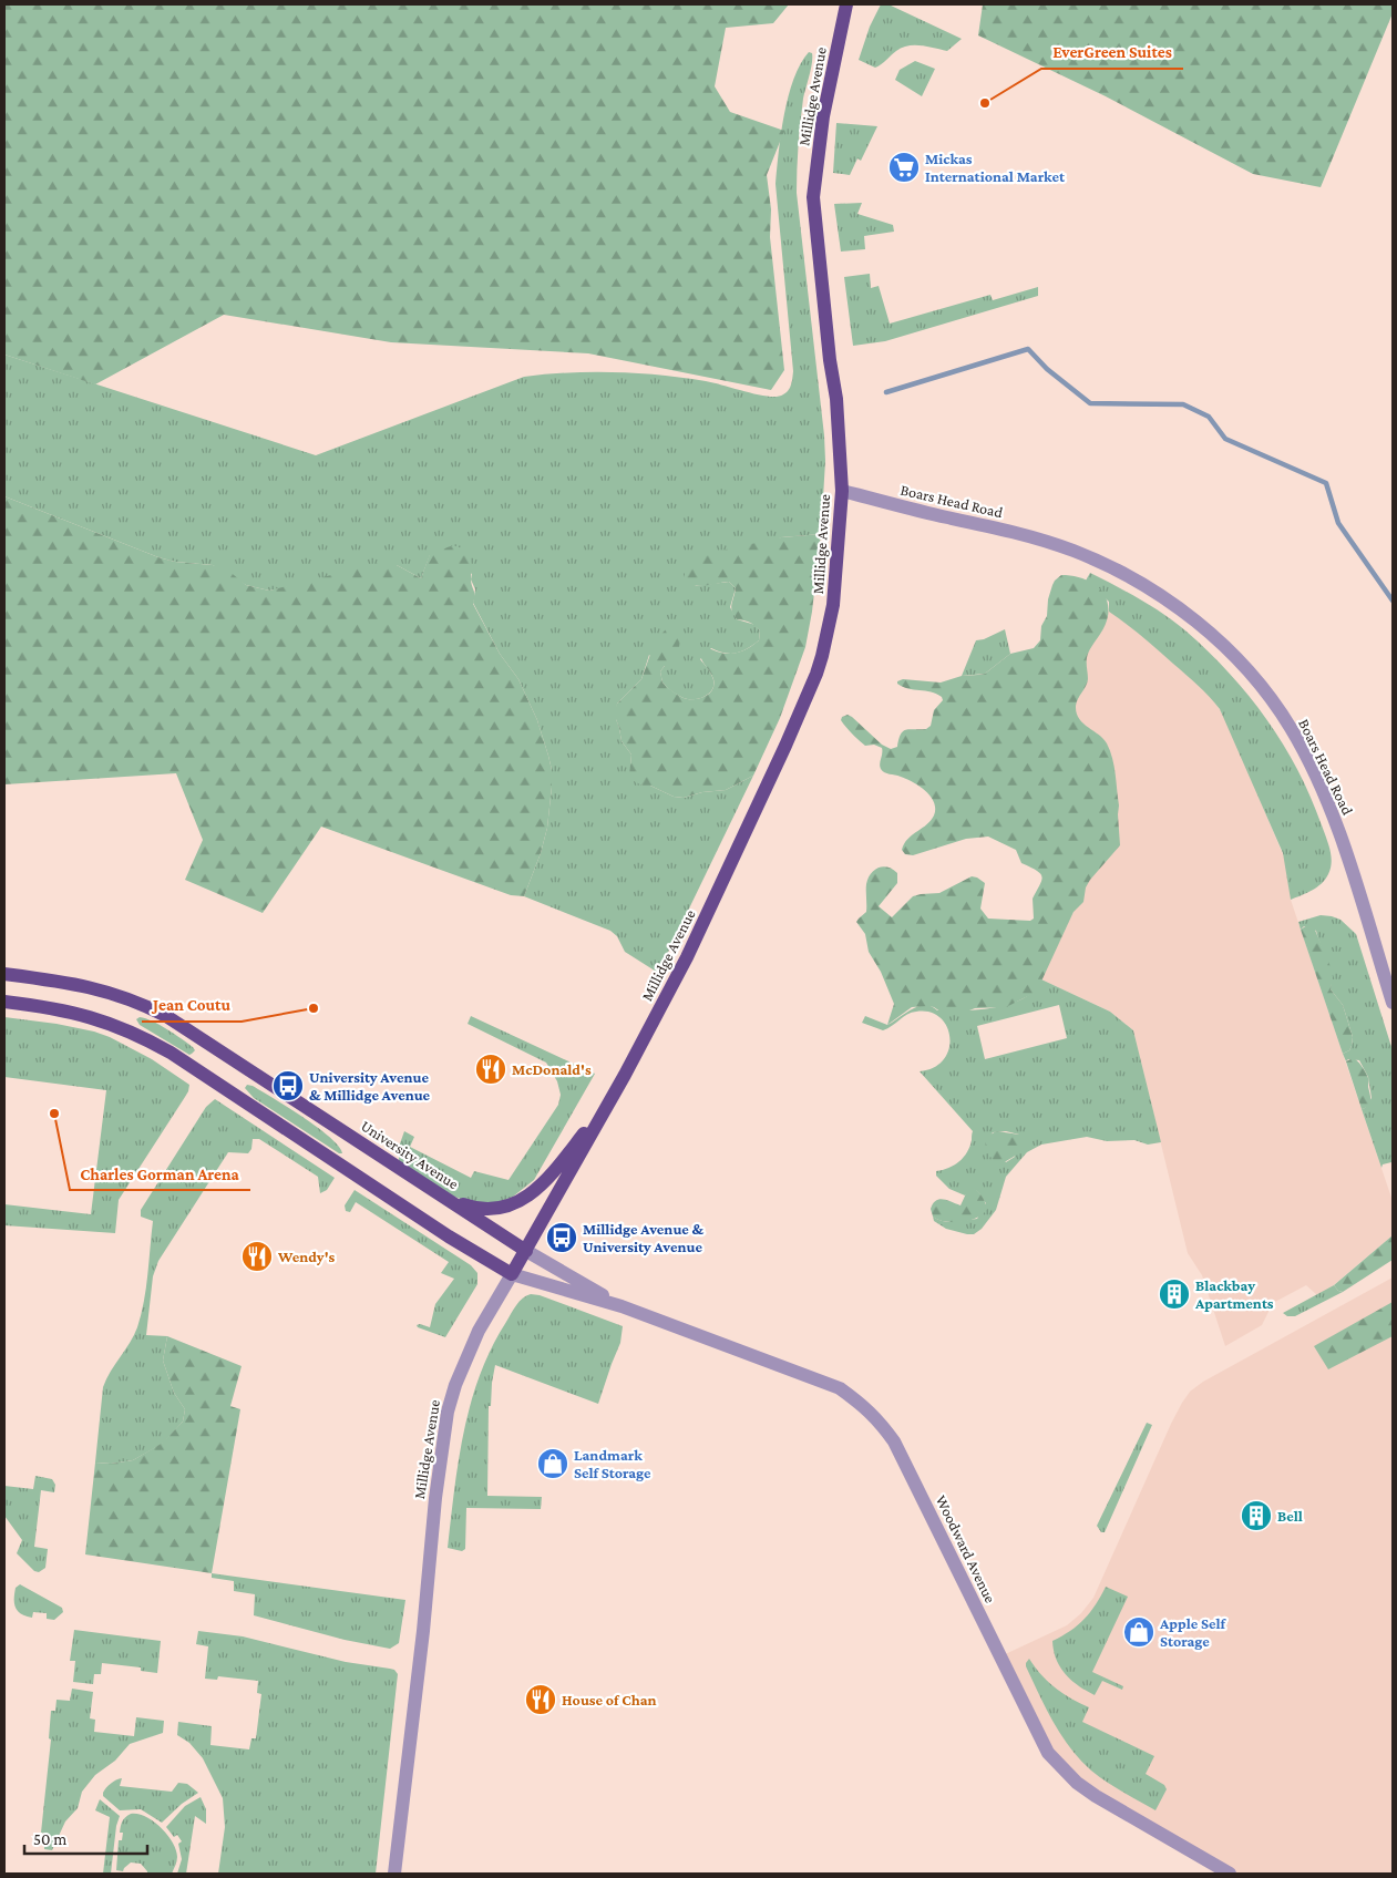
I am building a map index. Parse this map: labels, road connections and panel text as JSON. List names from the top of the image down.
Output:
{
  "streets": {
    "main road": ["Millidge Avenue", "University Avenue"],
    "street": ["Boars Head Road", "Woodward Avenue"]
  },
  "crossings": [
    ["Millidge Avenue", "Boars Head Road"],
    ["Millidge Avenue", "University Avenue"],
    ["Millidge Avenue", "Woodward Avenue"],
    ["University Avenue", "Woodward Avenue"]
  ],
  "places": {
    "other": ["EverGreen Suites", "Jean Coutu", "Charles Gorman Arena"],
    "supermarket": ["Mickas International Market"],
    "restaurant": ["McDonald's", "Wendy's", "House of Chan"],
    "bus stop": ["University Avenue & Millidge Avenue", "Millidge Avenue & University Avenue"],
    "building": ["Blackbay Apartments", "Bell"],
    "shop": ["Landmark Self Storage", "Apple Self Storage"]
  },
  "scale_bar": "50 m"
}
